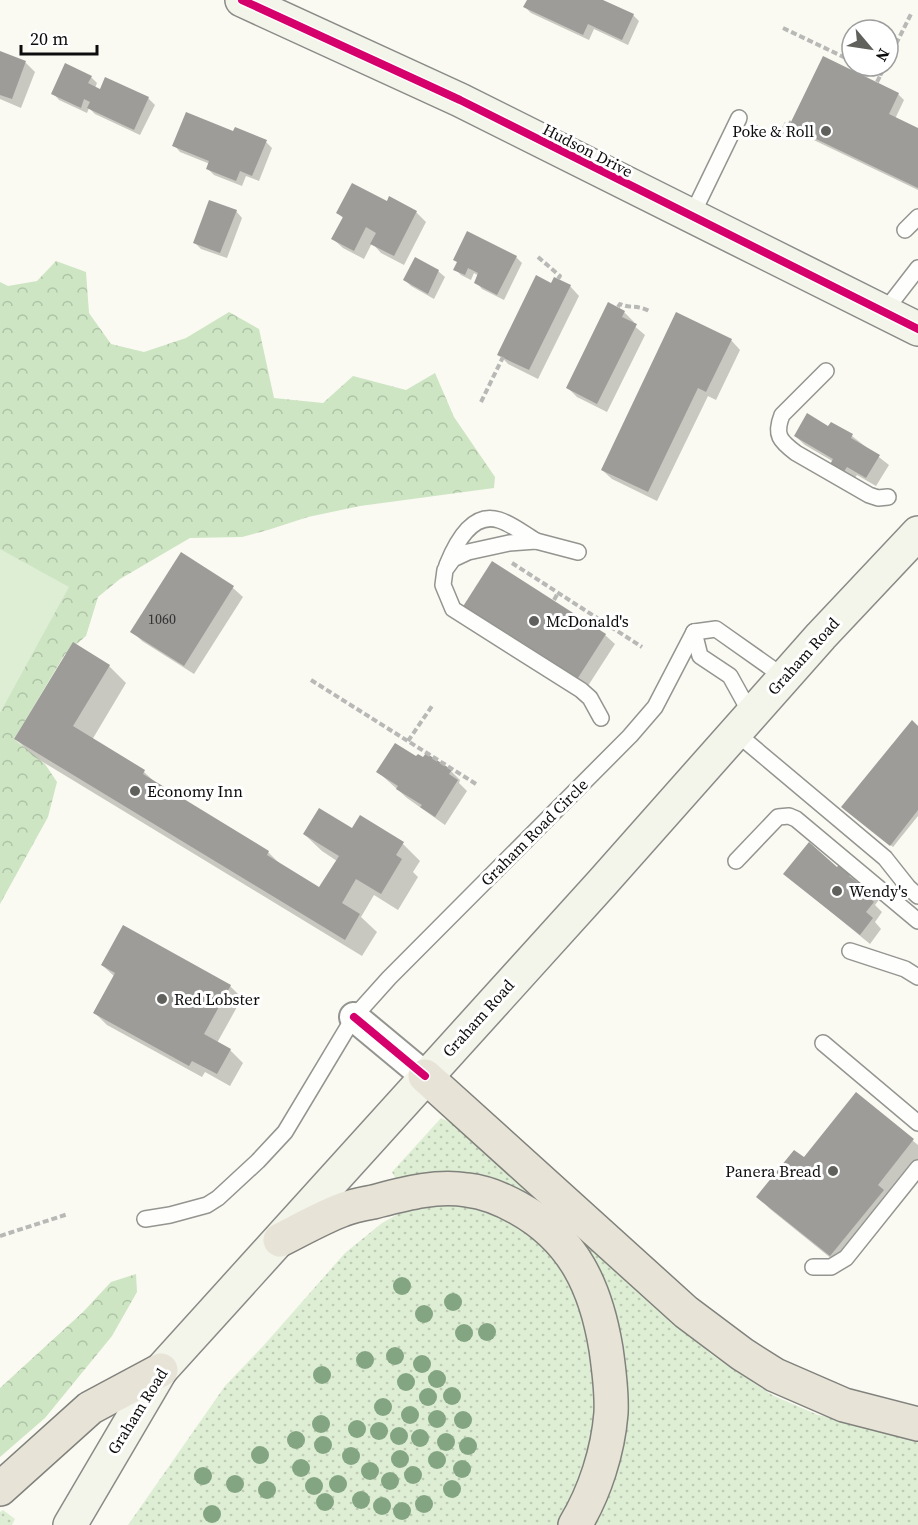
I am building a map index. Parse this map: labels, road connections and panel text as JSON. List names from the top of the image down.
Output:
{
  "streets": {
    "main road": ["Hudson Drive", "Graham Road"],
    "lane": ["Graham Road Circle"]
  },
  "places": [
    "Poke & Roll",
    "McDonald's",
    "Economy Inn",
    "Wendy's",
    "Red Lobster",
    "Panera Bread"
  ],
  "house_numbers": ["1060"],
  "scale_bar": "20 m",
  "north": "bottom right"
}
